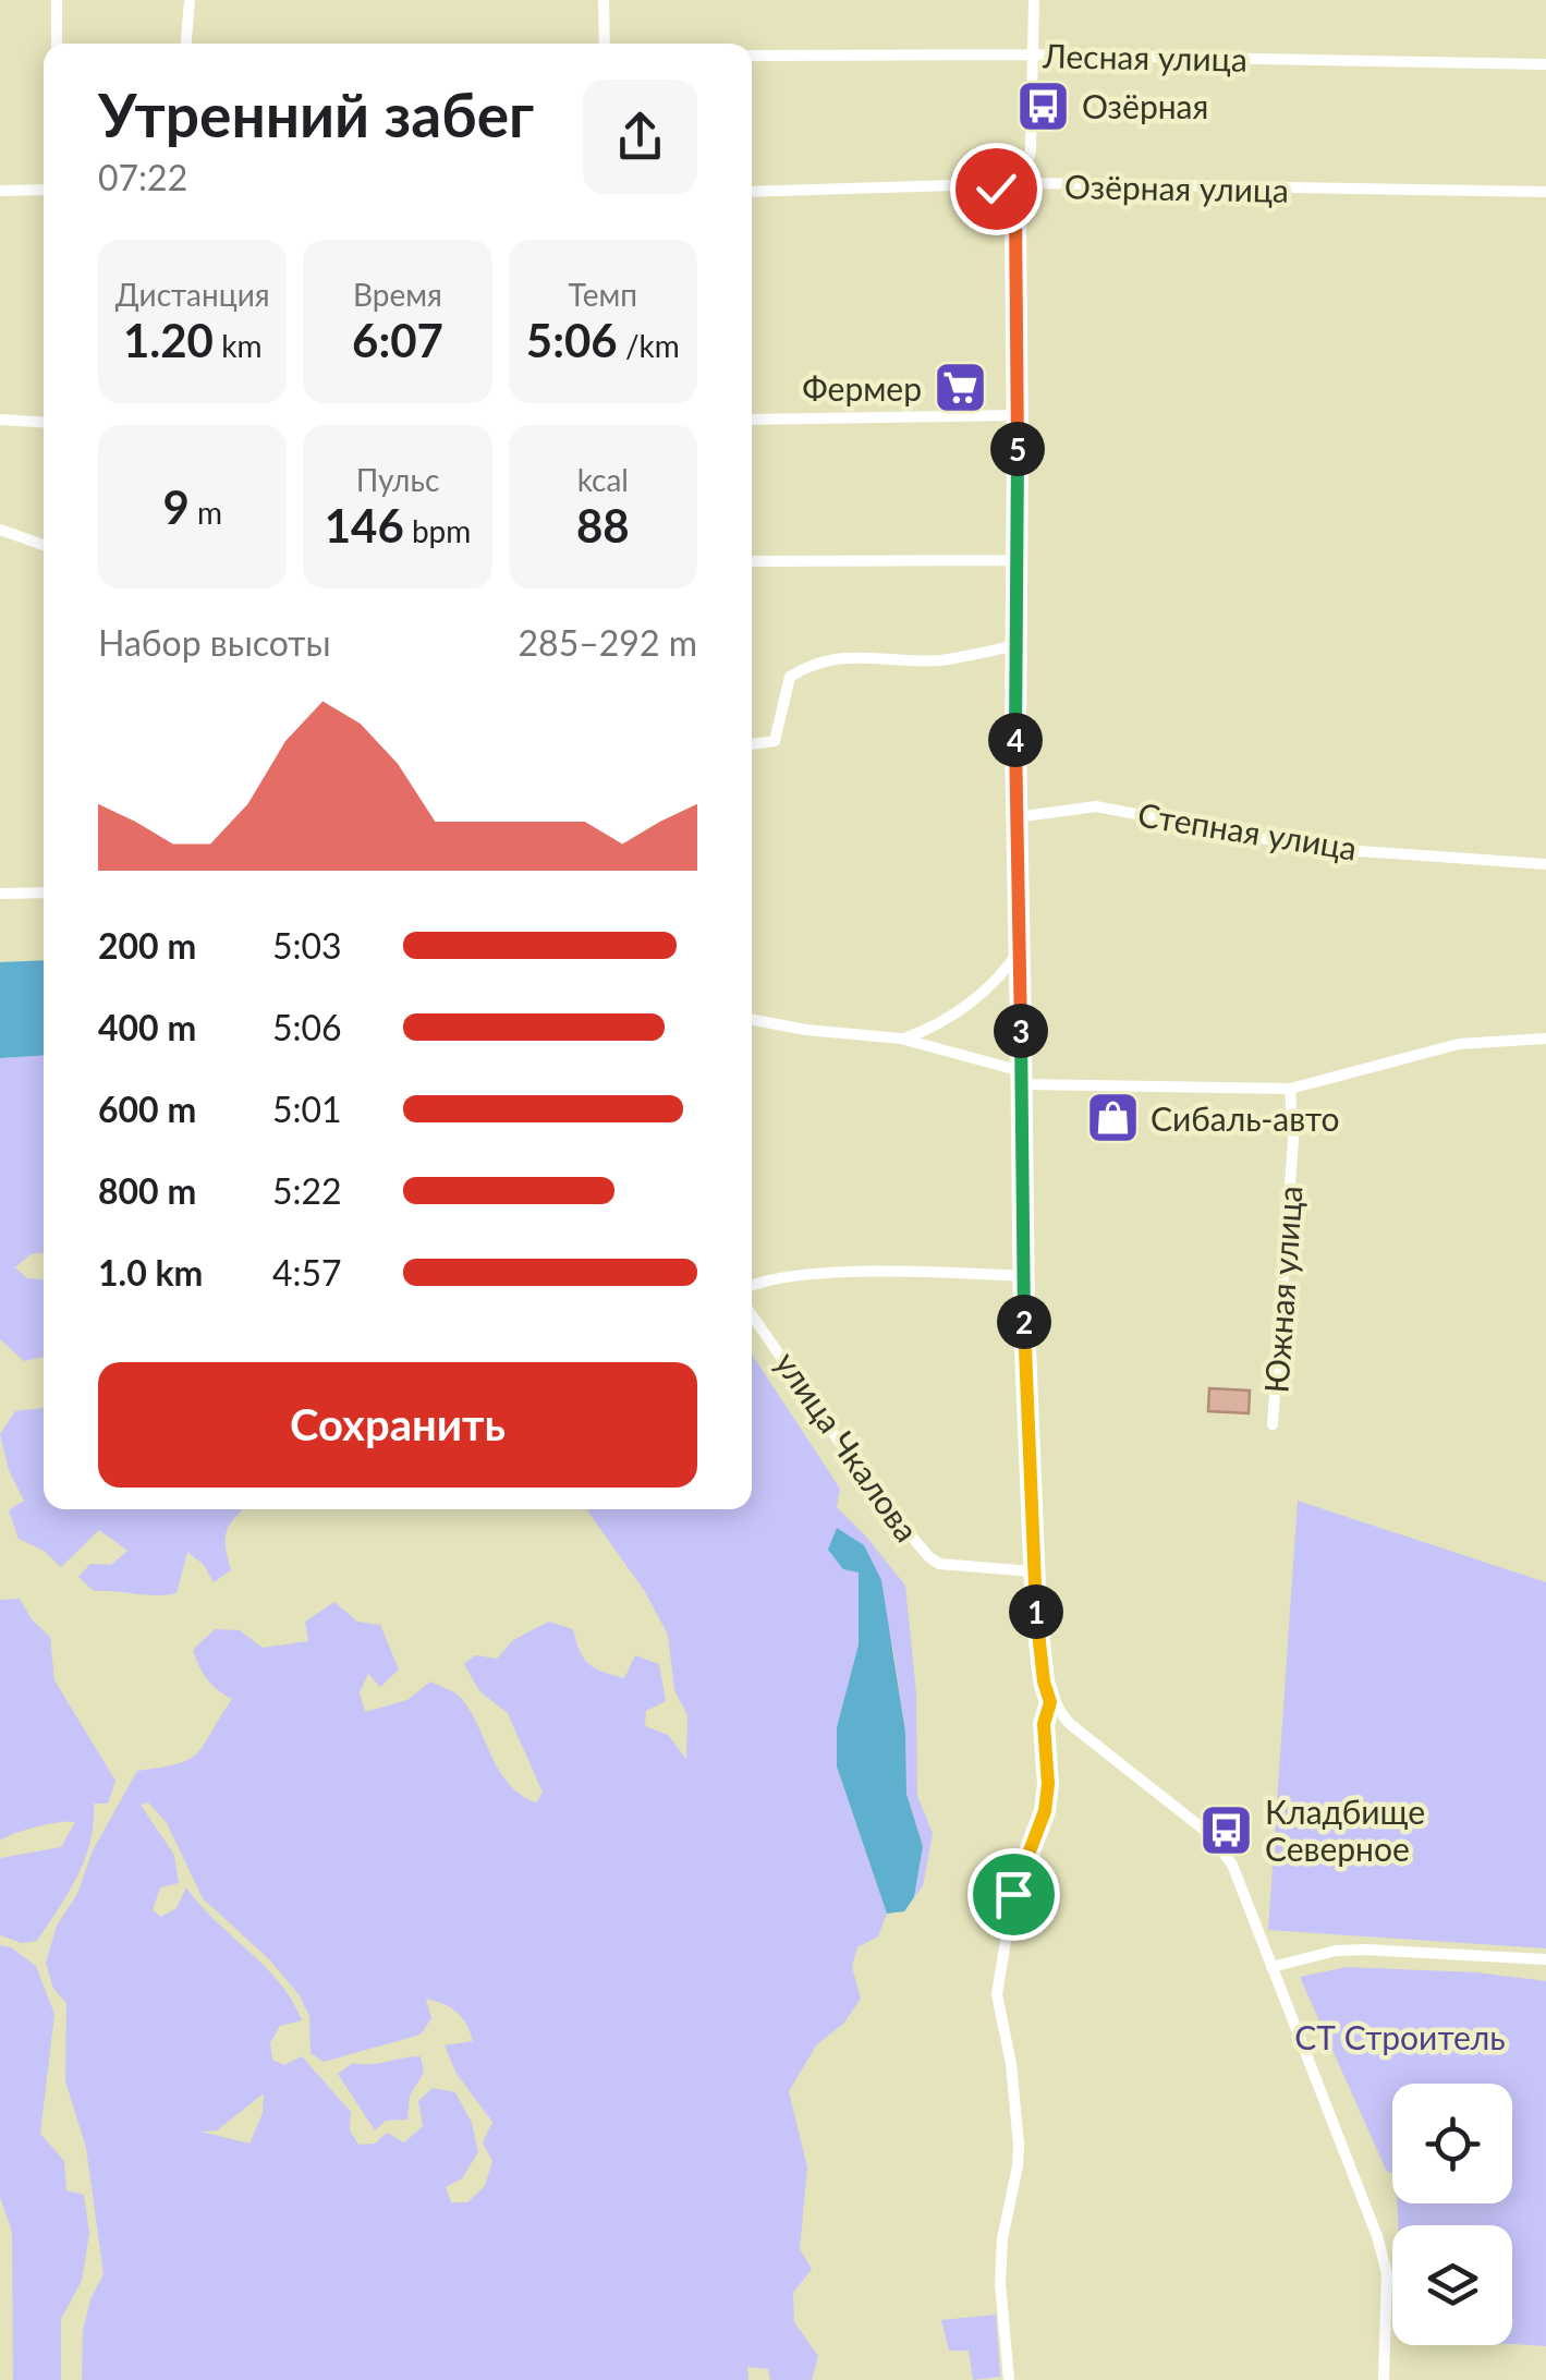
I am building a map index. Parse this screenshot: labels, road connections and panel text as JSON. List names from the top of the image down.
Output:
{
  "streets": {
    "street": [
      "Лесная улица",
      "Озёрная улица",
      "Степная улица",
      "Южная улица",
      "улица Чкалова"
    ]
  },
  "parks": ["СТ Строитель"],
  "places": {
    "bus stop": ["Озёрная", "Кладбище Северное"],
    "supermarket": ["Фермер"],
    "shop": ["Сибаль-авто"]
  },
  "page": {
    "heading": ["Утренний забег", "07:22"],
    "stats": [
      ["Дистанция", "1.20 km"],
      ["Время", "6:07"],
      ["Темп", "5:06 /km"],
      ["9 m"],
      ["Пульс", "146 bpm"],
      ["kcal", "88"]
    ],
    "pins": [
      "5",
      "4",
      "3",
      "2",
      "1"
    ],
    "chart": ["Набор высоты", "285–292 m"],
    "list": [
      {
        "name": "200 m",
        "note": "5:03"
      },
      {
        "name": "400 m",
        "note": "5:06"
      },
      {
        "name": "600 m",
        "note": "5:01"
      },
      {
        "name": "800 m",
        "note": "5:22"
      },
      {
        "name": "1.0 km",
        "note": "4:57"
      }
    ],
    "buttons": "Сохранить"
  }
}
